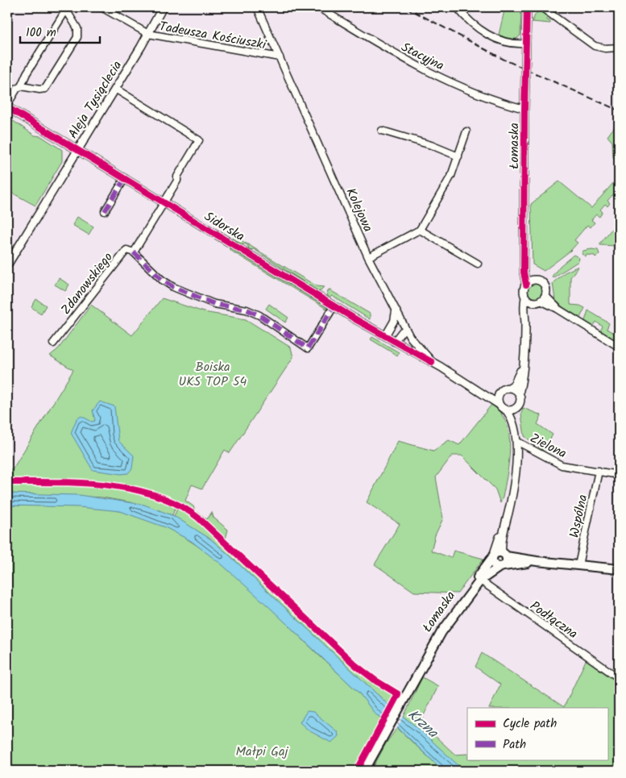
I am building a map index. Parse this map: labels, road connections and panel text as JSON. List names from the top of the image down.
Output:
{
  "streets": {
    "main road": ["Łomaska"],
    "street": [
      "Tadeusza Kościuszki",
      "Stacyjna",
      "Aleja Tysiąclecia",
      "Kolejowa",
      "Sidorska",
      "Zdanowskiego",
      "Zielona",
      "Wspólna",
      "Podłączna"
    ]
  },
  "crossings": [
    ["Tadeusza Kościuszki", "Aleja Tysiąclecia"],
    ["Tadeusza Kościuszki", "Kolejowa"],
    ["Stacyjna", "Łomaska"],
    ["Aleja Tysiąclecia", "Sidorska"],
    ["Aleja Tysiąclecia", "Zdanowskiego"],
    ["Łomaska", "Podłączna"],
    ["Kolejowa", "Sidorska"],
    ["Sidorska", "Zdanowskiego"],
    ["Zielona", "Wspólna"]
  ],
  "water": ["Krzna"],
  "parks": ["Boiska UKS TOP 54", "Małpi Gaj"],
  "legend": ["Cycle path", "Path"],
  "scale_bar": "100 m"
}
